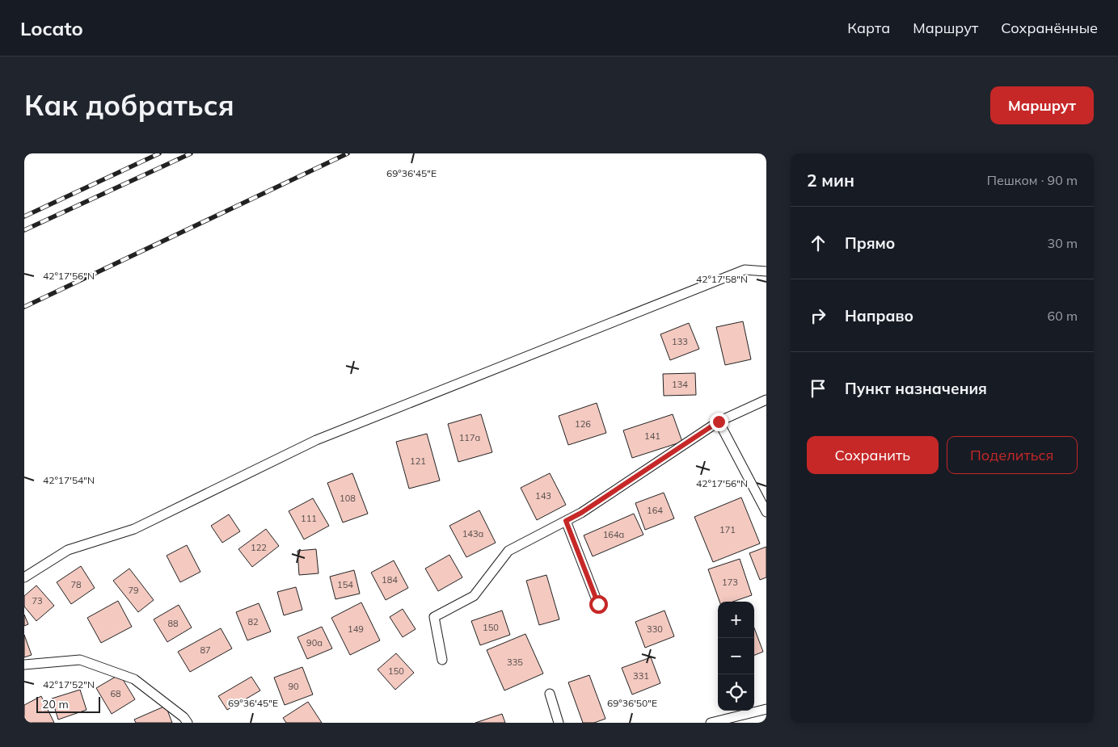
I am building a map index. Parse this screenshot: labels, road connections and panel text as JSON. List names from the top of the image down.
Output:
{
  "house_numbers": [
    "133",
    "134",
    "126",
    "141",
    "117а",
    "121",
    "143",
    "108",
    "164",
    "111",
    "171",
    "143а",
    "164а",
    "122",
    "184",
    "173",
    "78",
    "154",
    "79",
    "73",
    "82",
    "88",
    "150",
    "149",
    "330",
    "90а",
    "87",
    "335",
    "150",
    "331",
    "90",
    "68"
  ],
  "scale_bar": "20 m",
  "page": {
    "header": "Locato",
    "nav": ["Карта", "Маршрут", "Сохранённые"],
    "buttons": [
      "Маршрут",
      ["Сохранить", "Поделиться"]
    ],
    "title": "Как добраться",
    "heading": ["2 мин", "Пешком · 90 m"],
    "list": [
      ["Прямо", "30 m"],
      ["Направо", "60 m"],
      "Пункт назначения"
    ],
    "map_buttons": ["+", "−"],
    "scale": "20 m"
  },
  "coordinates": [
    "69°36'45\"E",
    "42°17'56\"N",
    "42°17'58\"N",
    "42°17'54\"N",
    "42°17'52\"N",
    "69°36'50\"E"
  ]
}
